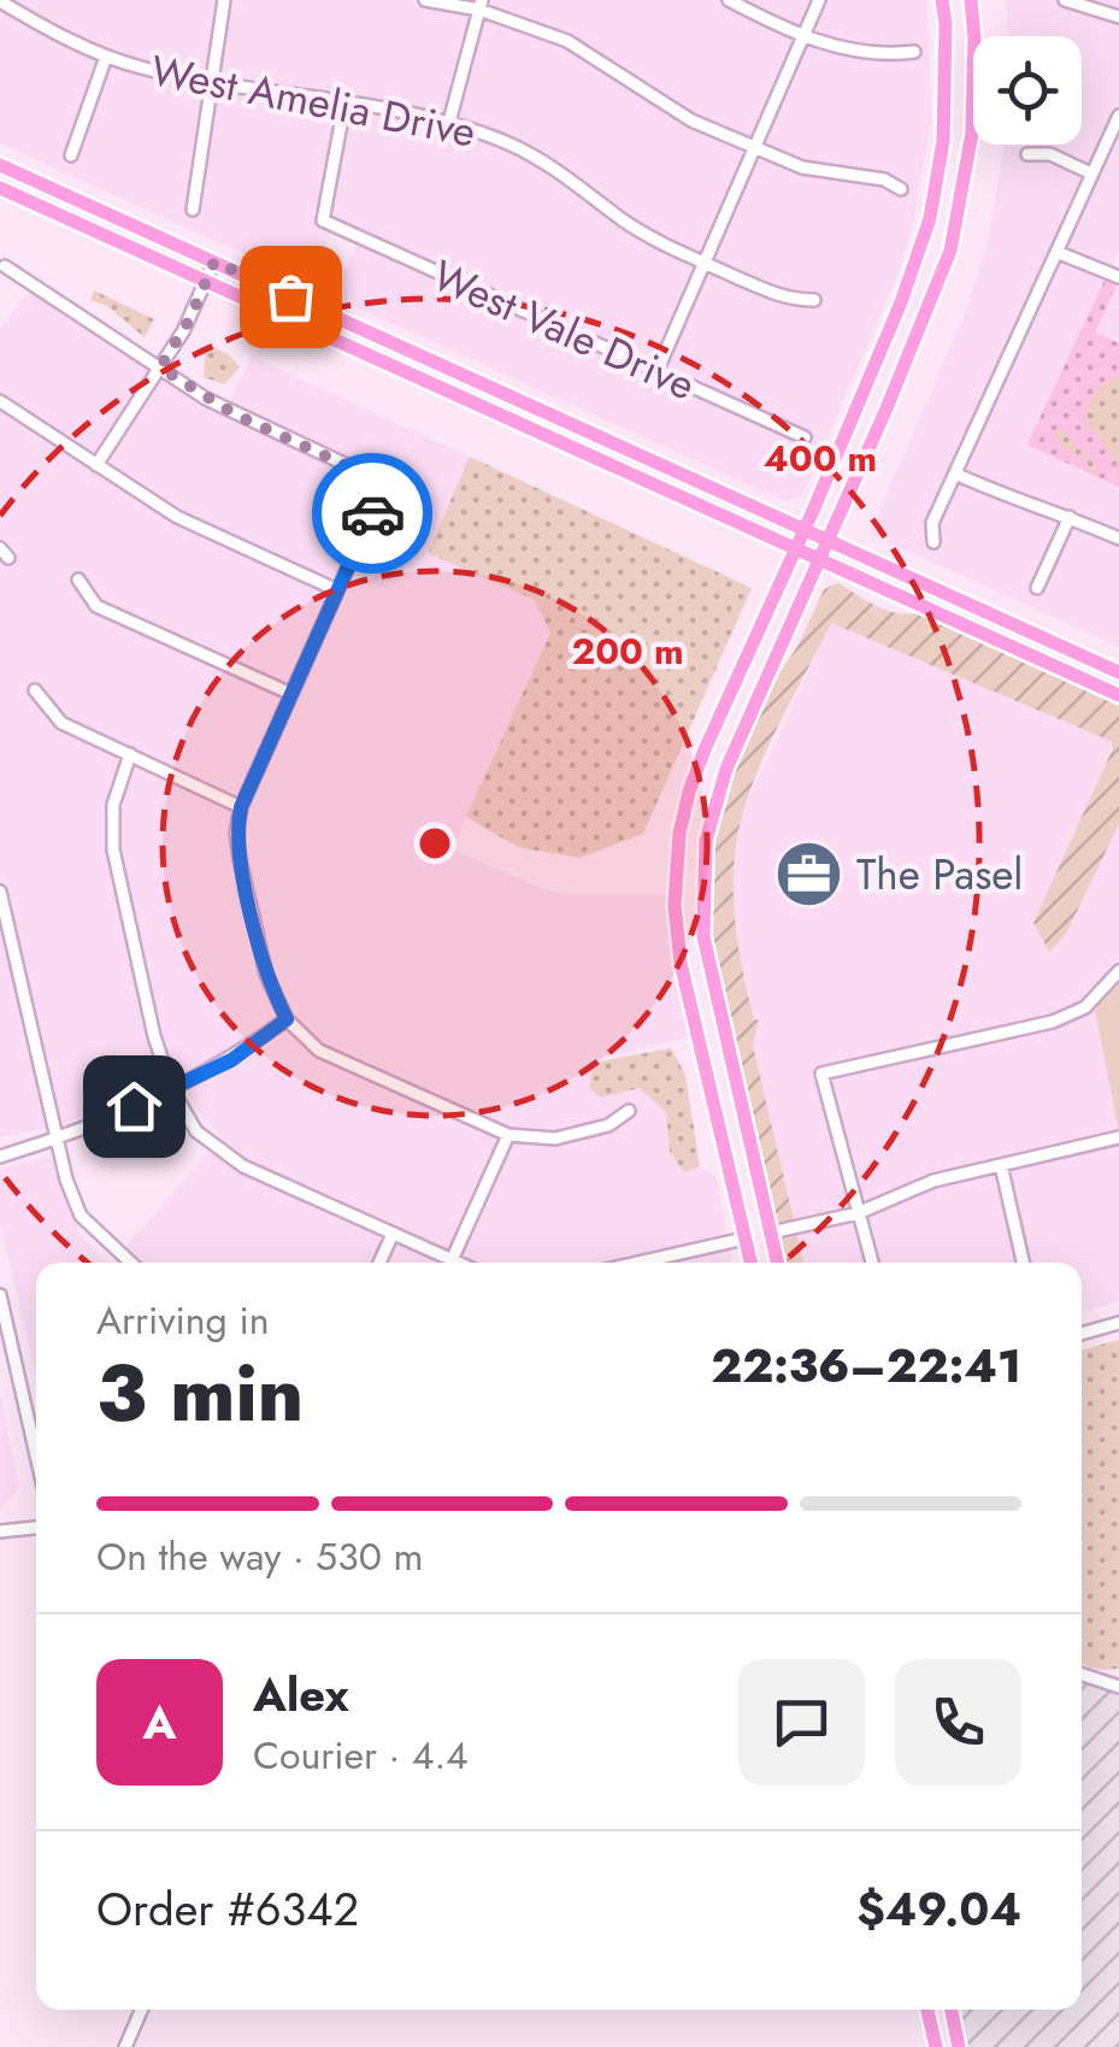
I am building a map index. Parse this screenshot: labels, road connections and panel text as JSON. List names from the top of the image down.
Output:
{
  "streets": {
    "street": ["West Amelia Drive", "West Vale Drive"]
  },
  "crossings": [
    ["West Amelia Drive", "West Vale Drive"]
  ],
  "places": {
    "office": ["The Pasel"]
  },
  "page": {
    "heading": ["3 min", "Arriving in", "22:36–22:41"],
    "panel": [
      "Alex",
      "Courier · 4.4",
      "Order #6342",
      "$49.04"
    ],
    "bar": "On the way · 530 m",
    "round": "A"
  },
  "rings": ["400 m", "200 m"]
}
